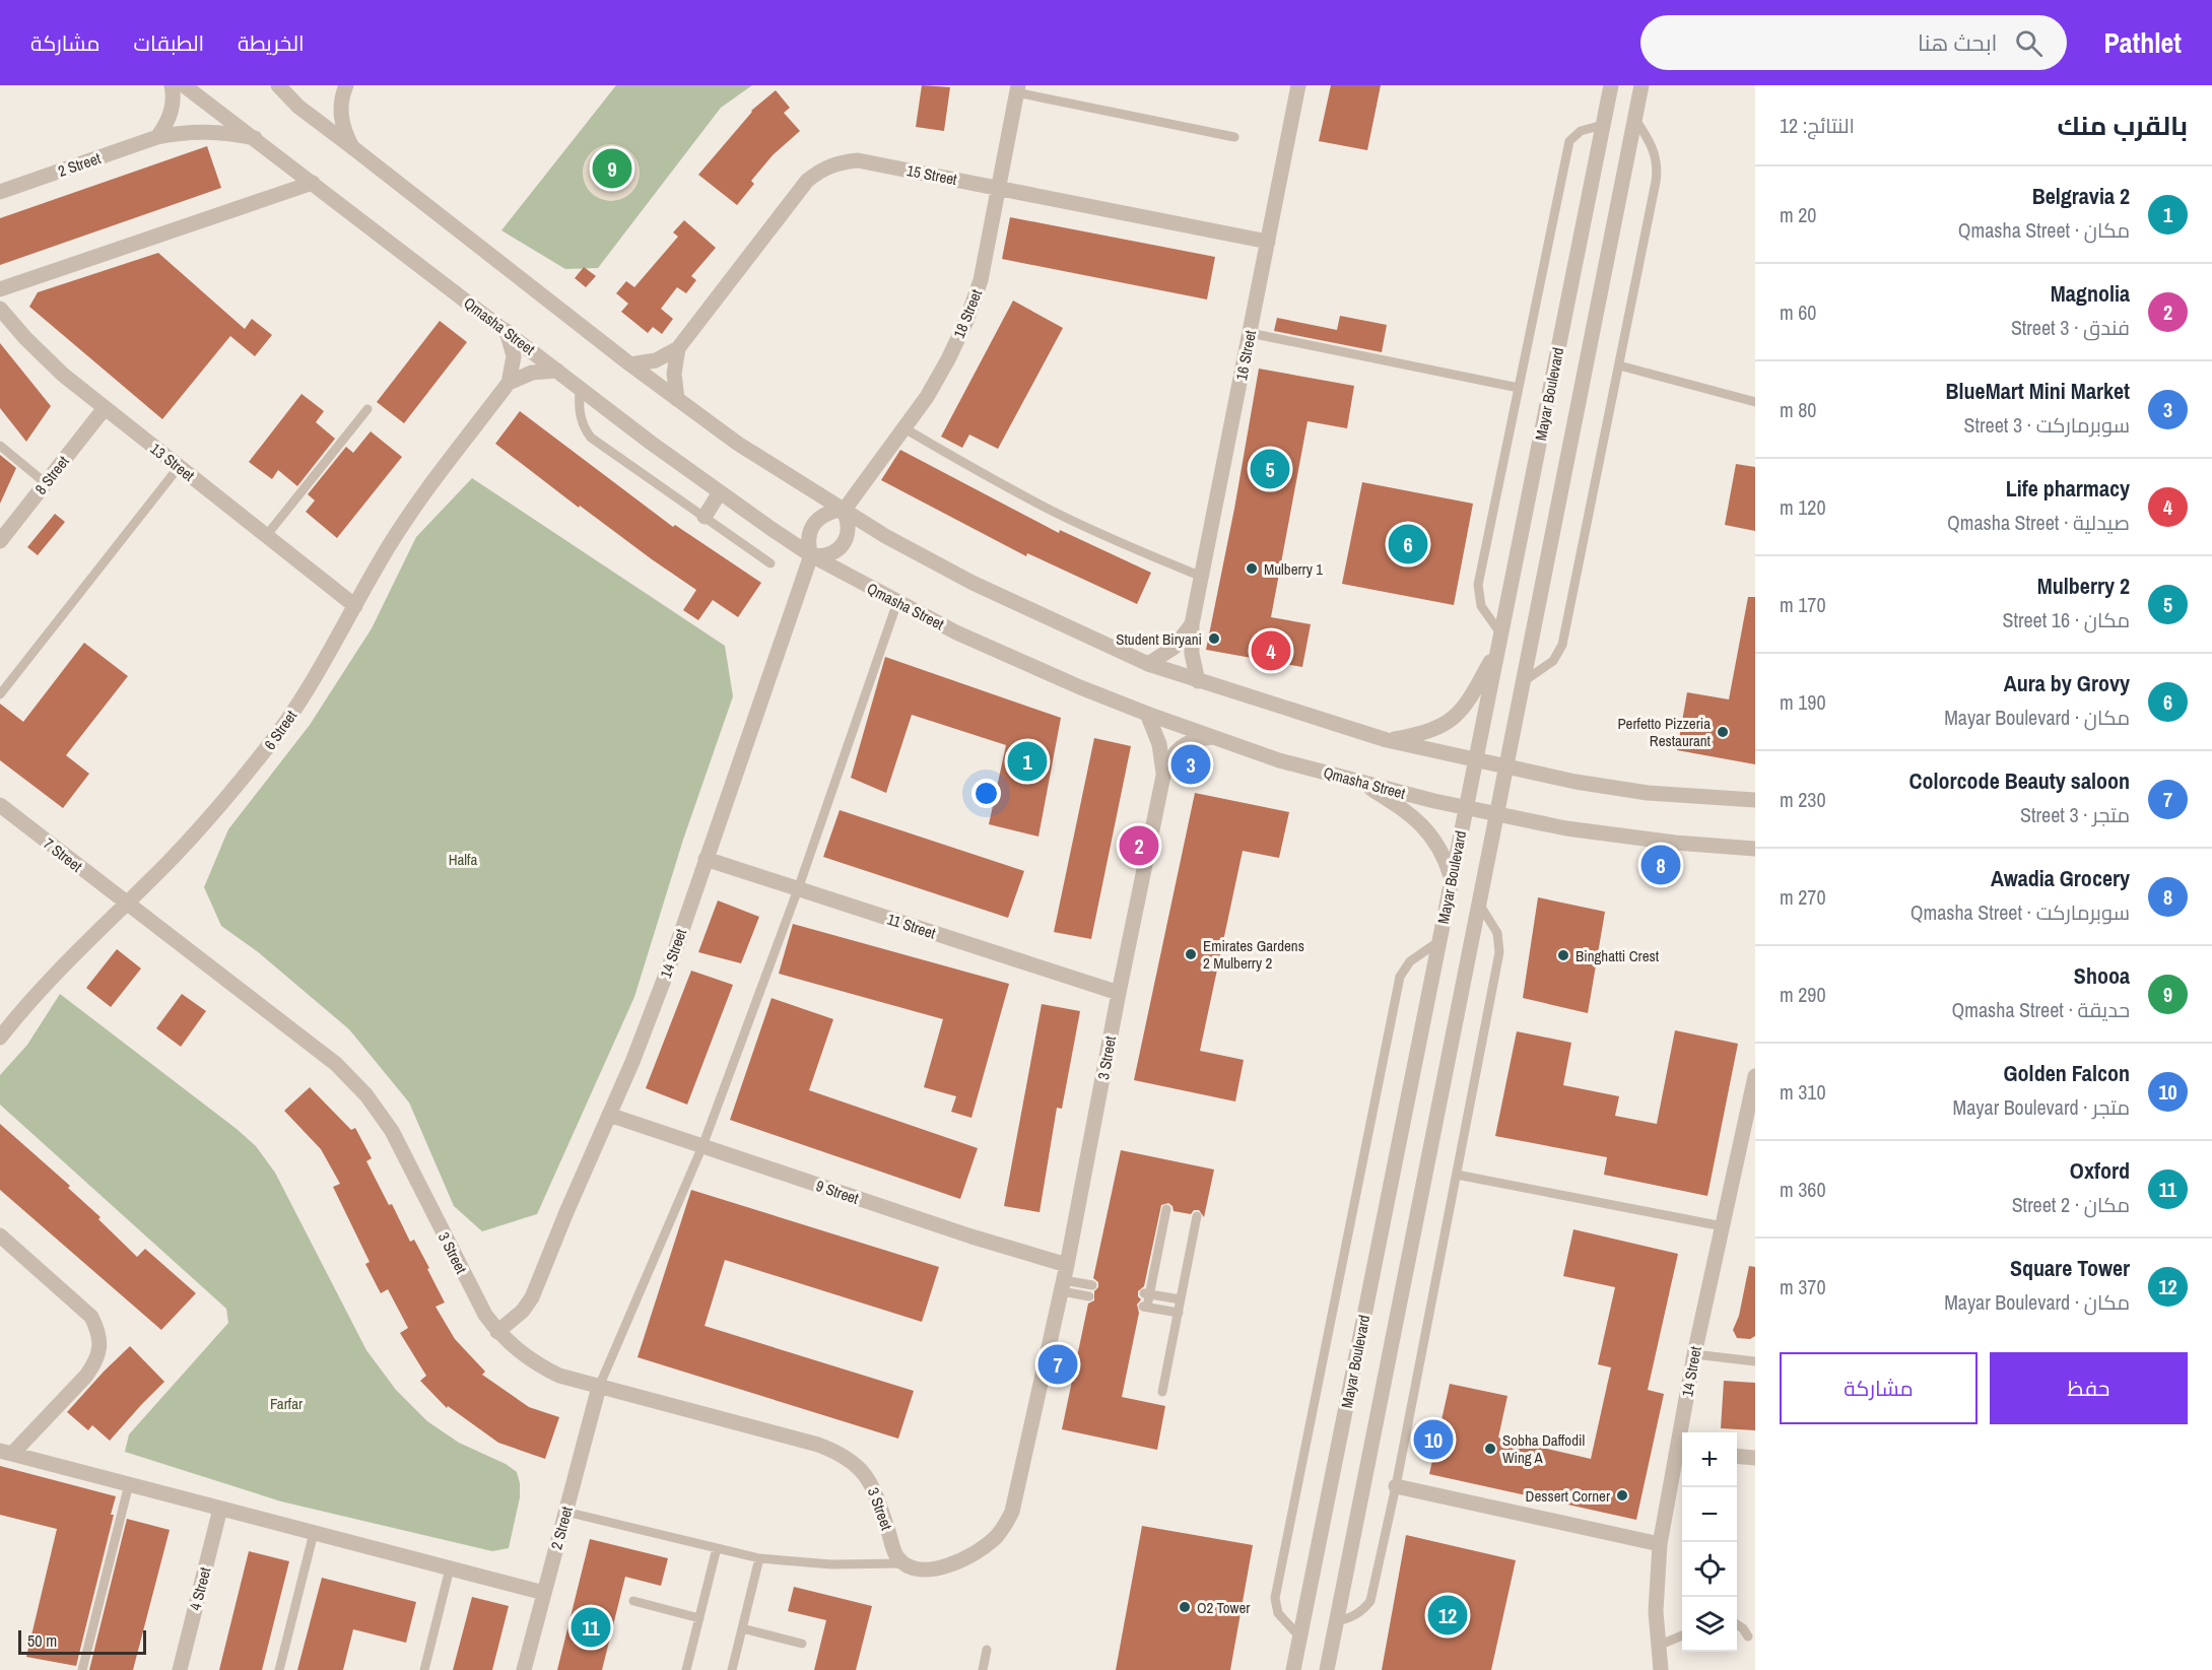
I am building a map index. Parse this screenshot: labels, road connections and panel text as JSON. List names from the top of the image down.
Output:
{
  "streets": {
    "street": [
      "2 Street",
      "15 Street",
      "18 Street",
      "Qmasha Street",
      "16 Street",
      "Mayar Boulevard",
      "13 Street",
      "8 Street",
      "6 Street",
      "7 Street",
      "11 Street",
      "14 Street",
      "3 Street",
      "9 Street",
      "4 Street"
    ]
  },
  "crossings": [
    ["2 Street", "Qmasha Street"],
    ["2 Street", "3 Street"],
    ["15 Street", "18 Street"],
    ["15 Street", "16 Street"],
    ["18 Street", "Qmasha Street"],
    ["18 Street", "14 Street"],
    ["Qmasha Street", "Mayar Boulevard"],
    ["Qmasha Street", "6 Street"],
    ["Qmasha Street", "14 Street"],
    ["Qmasha Street", "3 Street"],
    ["13 Street", "8 Street"],
    ["13 Street", "6 Street"],
    ["6 Street", "7 Street"],
    ["6 Street", "3 Street"],
    ["7 Street", "3 Street"],
    ["11 Street", "14 Street"],
    ["11 Street", "3 Street"],
    ["14 Street", "3 Street"],
    ["14 Street", "9 Street"],
    ["3 Street", "9 Street"]
  ],
  "parks": ["Halfa", "Farfar"],
  "places": [
    "Mulberry 1",
    "Student Biryani",
    "Perfetto Pizzeria Restaurant",
    "Emirates Gardens 2 Mulberry 2",
    "Binghatti Crest",
    "Sobha Daffodil Wing A",
    "Dessert Corner",
    "O2 Tower"
  ],
  "scale_bar": "50 m",
  "page": {
    "header": "Pathlet",
    "search": "ابحث هنا",
    "nav": ["الخريطة", "الطبقات", "مشاركة"],
    "heading": ["بالقرب منك", "النتائج: 12"],
    "pins": [
      "9",
      "5",
      "6",
      "4",
      "1",
      "3",
      "2",
      "8",
      "7",
      "10",
      "12",
      "11"
    ],
    "list": [
      {
        "mark": "1",
        "name": "Belgravia 2",
        "note": "مكان · Qmasha Street",
        "value": "20 m"
      },
      {
        "mark": "2",
        "name": "Magnolia",
        "note": "فندق · 3 Street",
        "value": "60 m"
      },
      {
        "mark": "3",
        "name": "BlueMart Mini Market",
        "note": "سوبرماركت · 3 Street",
        "value": "80 m"
      },
      {
        "mark": "4",
        "name": "Life pharmacy",
        "note": "صيدلية · Qmasha Street",
        "value": "120 m"
      },
      {
        "mark": "5",
        "name": "Mulberry 2",
        "note": "مكان · 16 Street",
        "value": "170 m"
      },
      {
        "mark": "6",
        "name": "Aura by Grovy",
        "note": "مكان · Mayar Boulevard",
        "value": "190 m"
      },
      {
        "mark": "7",
        "name": "Colorcode Beauty saloon",
        "note": "متجر · 3 Street",
        "value": "230 m"
      },
      {
        "mark": "8",
        "name": "Awadia Grocery",
        "note": "سوبرماركت · Qmasha Street",
        "value": "270 m"
      },
      {
        "mark": "9",
        "name": "Shooa",
        "note": "حديقة · Qmasha Street",
        "value": "290 m"
      },
      {
        "mark": "10",
        "name": "Golden Falcon",
        "note": "متجر · Mayar Boulevard",
        "value": "310 m"
      },
      {
        "mark": "11",
        "name": "Oxford",
        "note": "مكان · 2 Street",
        "value": "360 m"
      },
      {
        "mark": "12",
        "name": "Square Tower",
        "note": "مكان · Mayar Boulevard",
        "value": "370 m"
      }
    ],
    "buttons": ["حفظ", "مشاركة"],
    "map_buttons": ["+", "−"],
    "scale": "50 m"
  }
}
